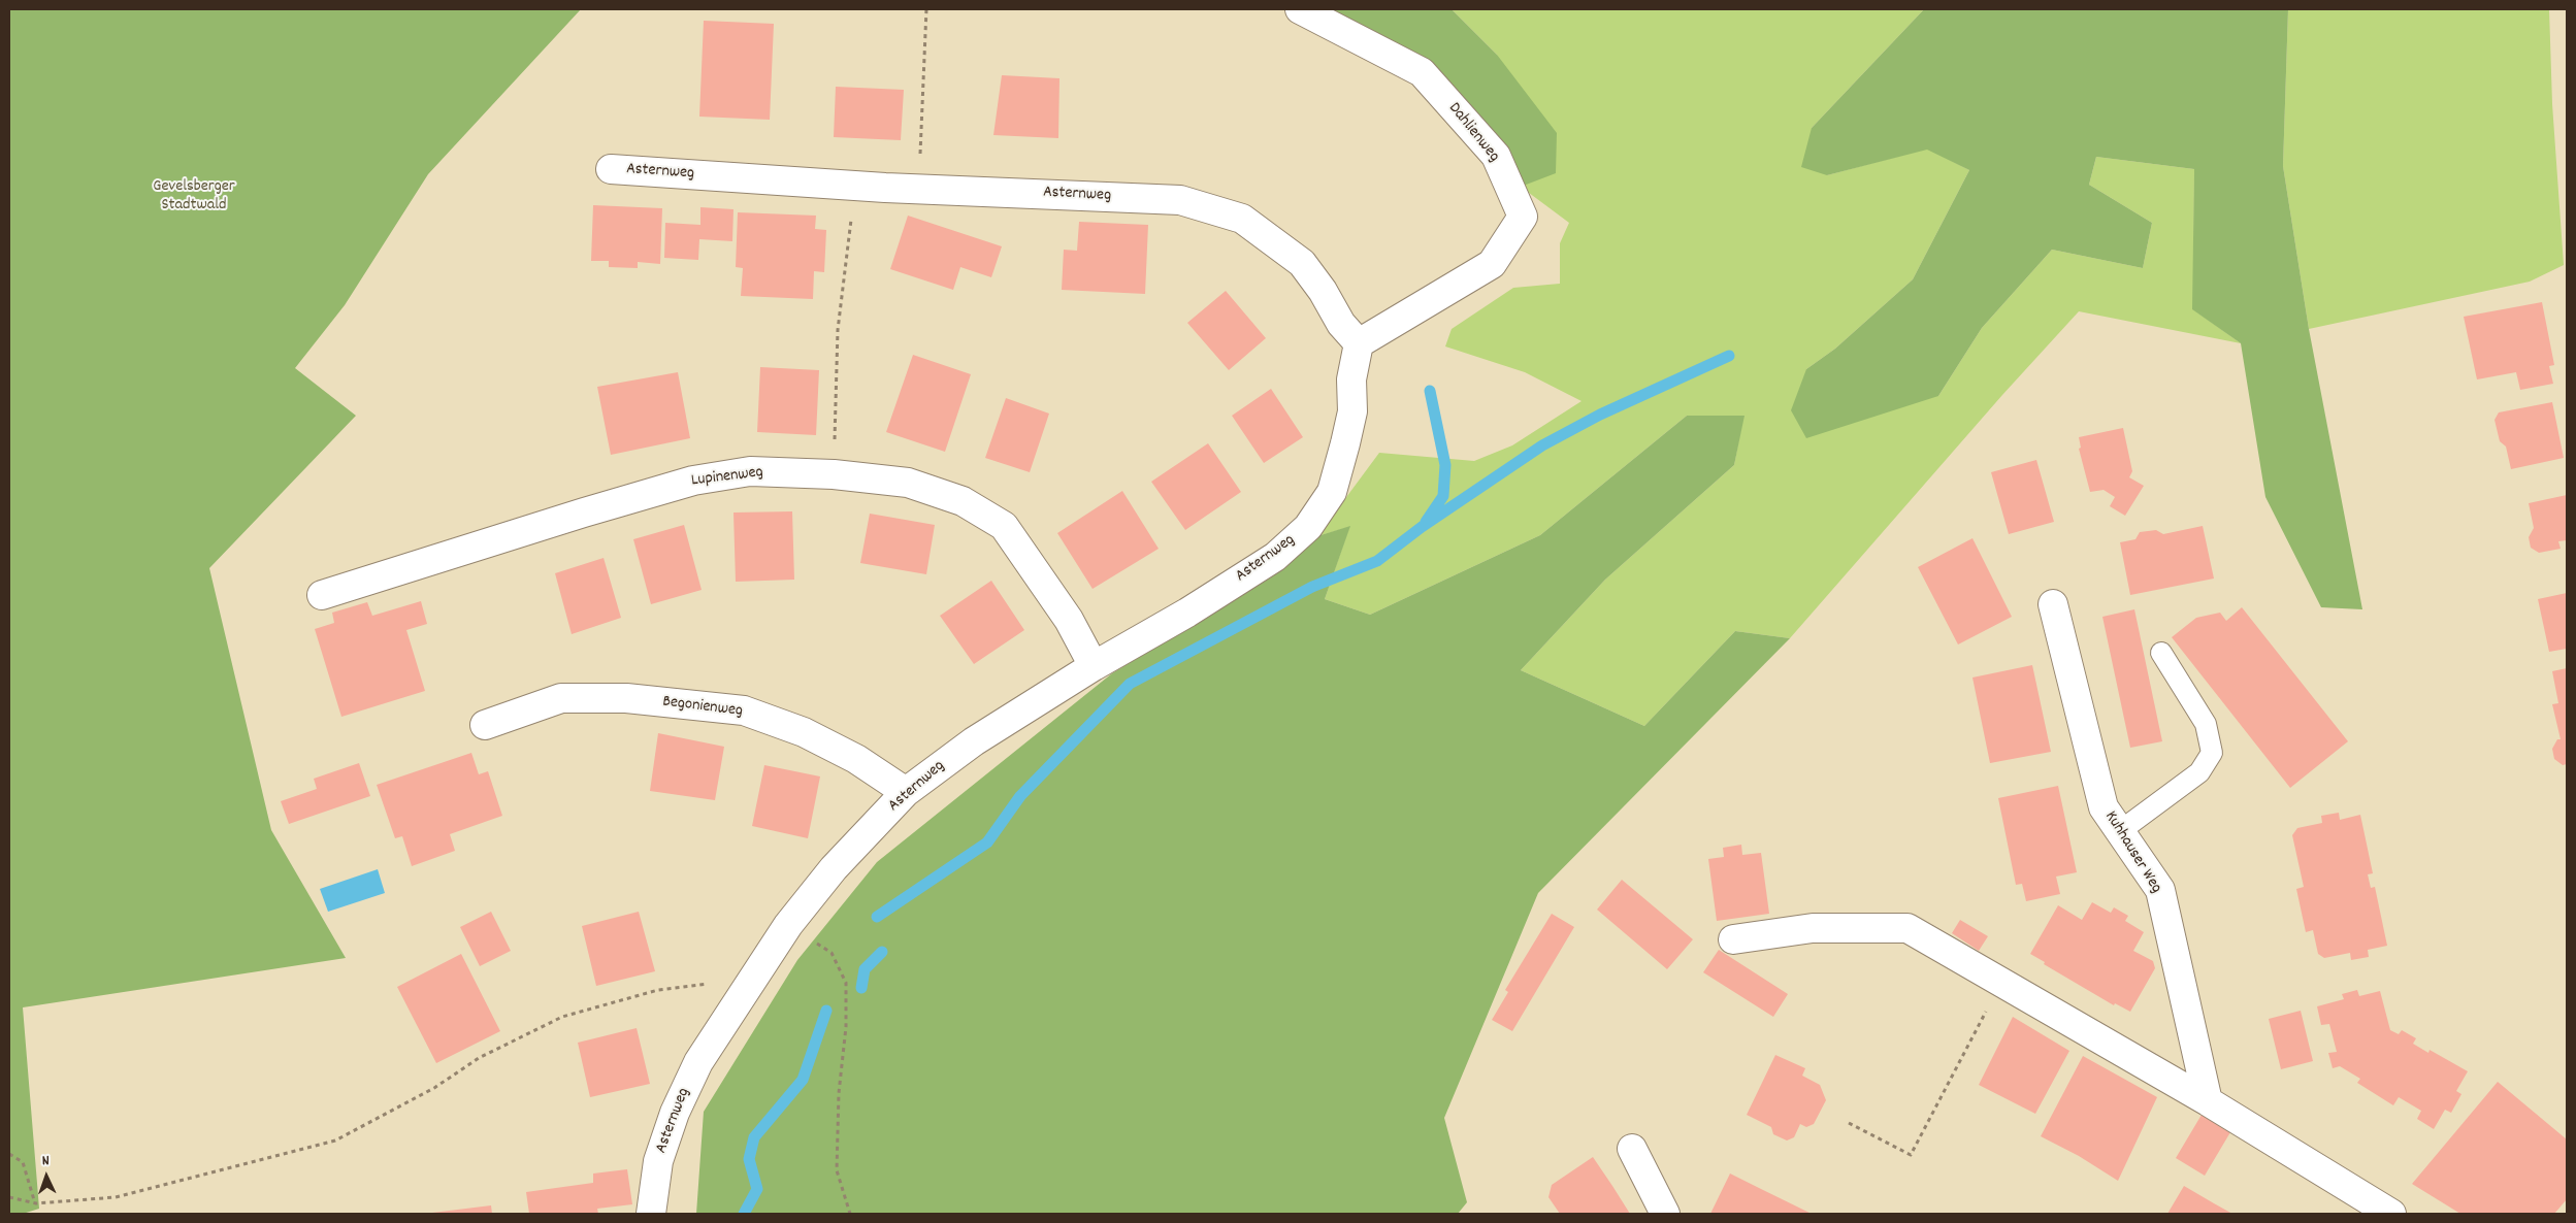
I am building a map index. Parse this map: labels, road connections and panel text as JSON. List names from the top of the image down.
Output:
{
  "streets": {
    "street": [
      "Dahlienweg",
      "Asternweg",
      "Lupinenweg",
      "Begonienweg",
      "Kuhhauser Weg"
    ]
  },
  "crossings": [
    ["Dahlienweg", "Asternweg"],
    ["Asternweg", "Lupinenweg"],
    ["Asternweg", "Begonienweg"]
  ],
  "parks": ["Gevelsberger Stadtwald"],
  "north": "top"
}
